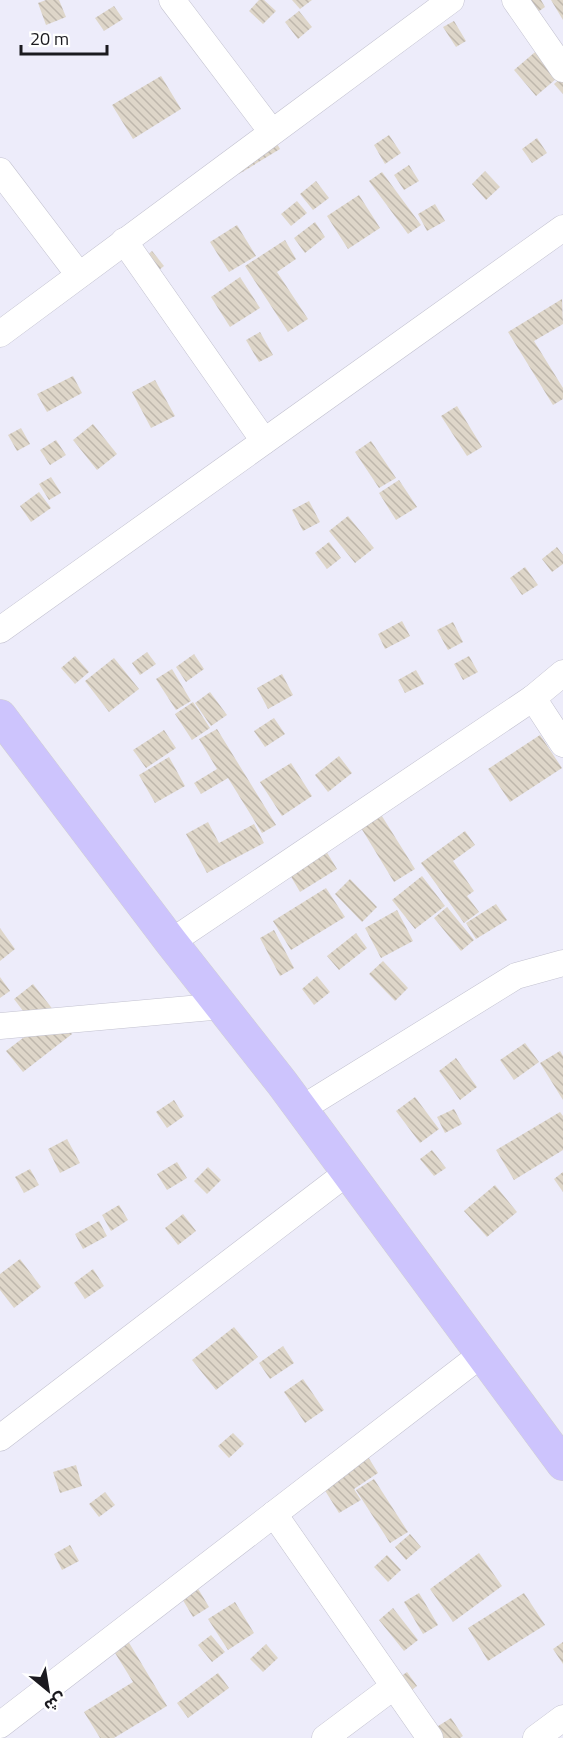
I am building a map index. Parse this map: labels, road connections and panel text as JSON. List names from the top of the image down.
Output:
{
  "scale_bar": "20 m",
  "north": "bottom right"
}
